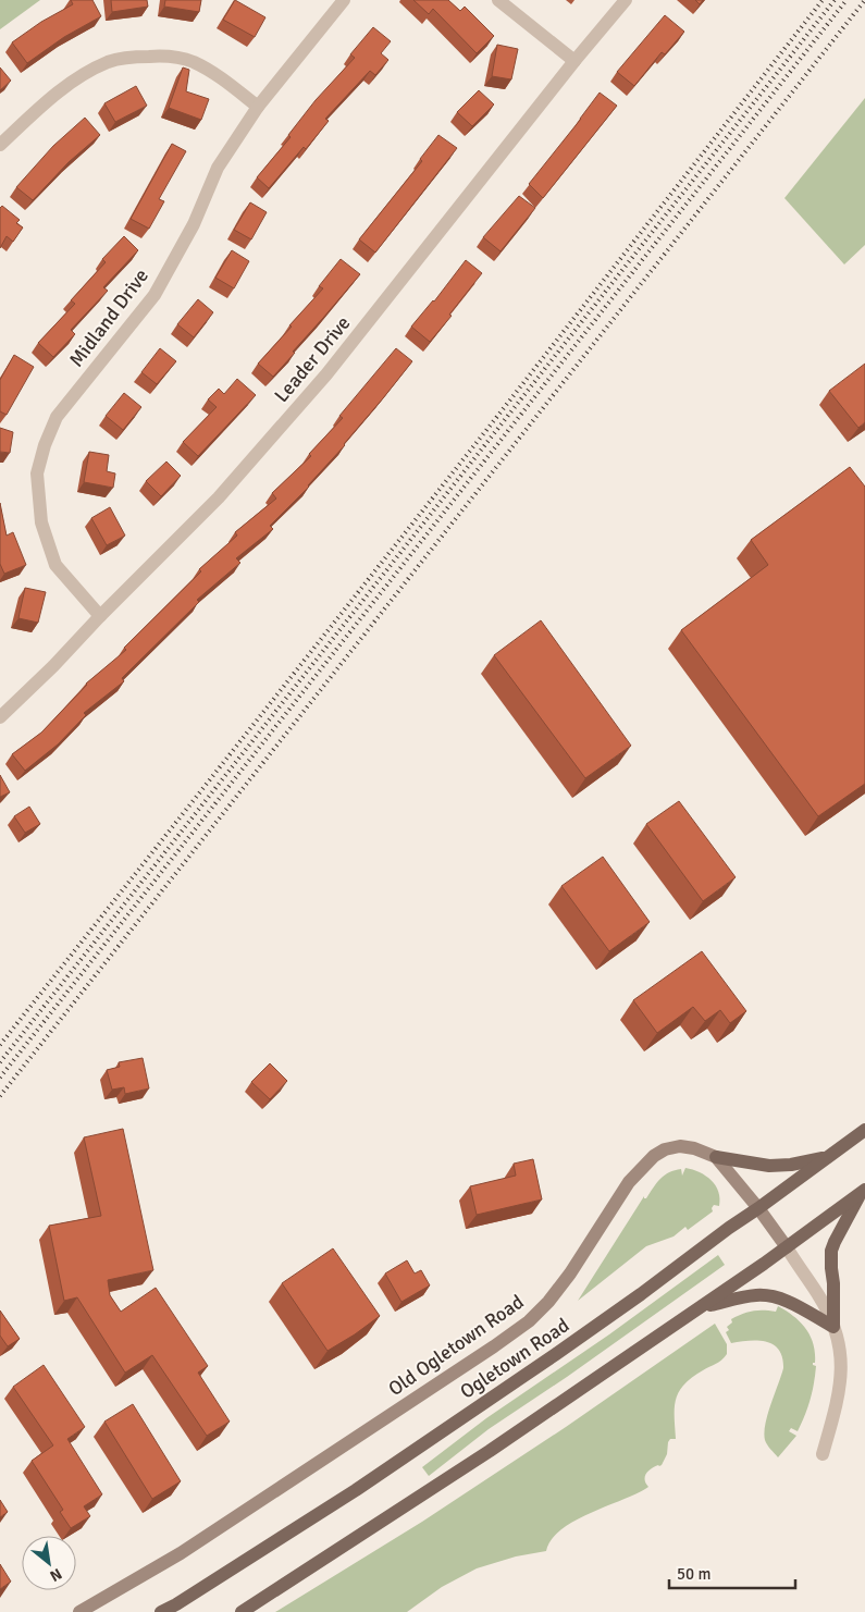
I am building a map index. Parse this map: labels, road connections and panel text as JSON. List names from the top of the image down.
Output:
{
  "streets": {
    "main road": ["Ogletown Road"],
    "street": ["Midland Drive", "Leader Drive", "Old Ogletown Road"]
  },
  "crossings": [
    ["Midland Drive", "Leader Drive"]
  ],
  "scale_bar": "50 m",
  "north": "bottom right"
}
